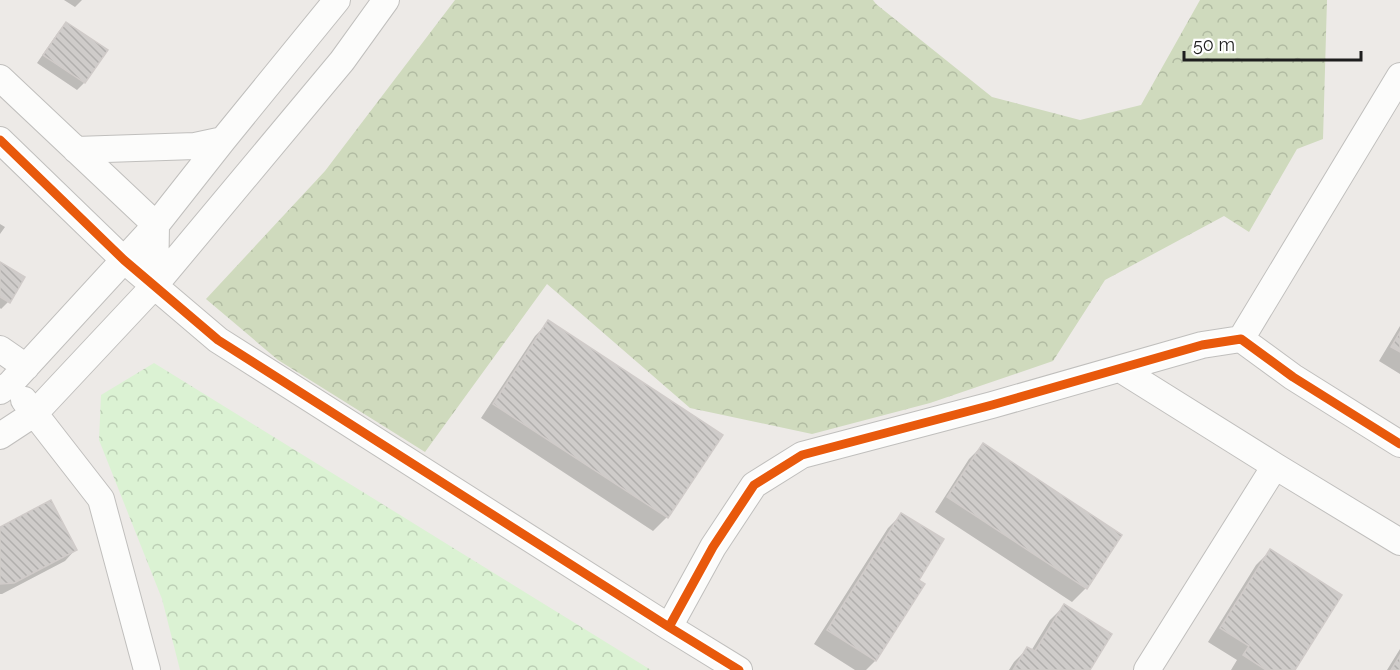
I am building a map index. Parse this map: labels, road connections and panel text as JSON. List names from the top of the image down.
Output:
{
  "scale_bar": "50 m"
}
